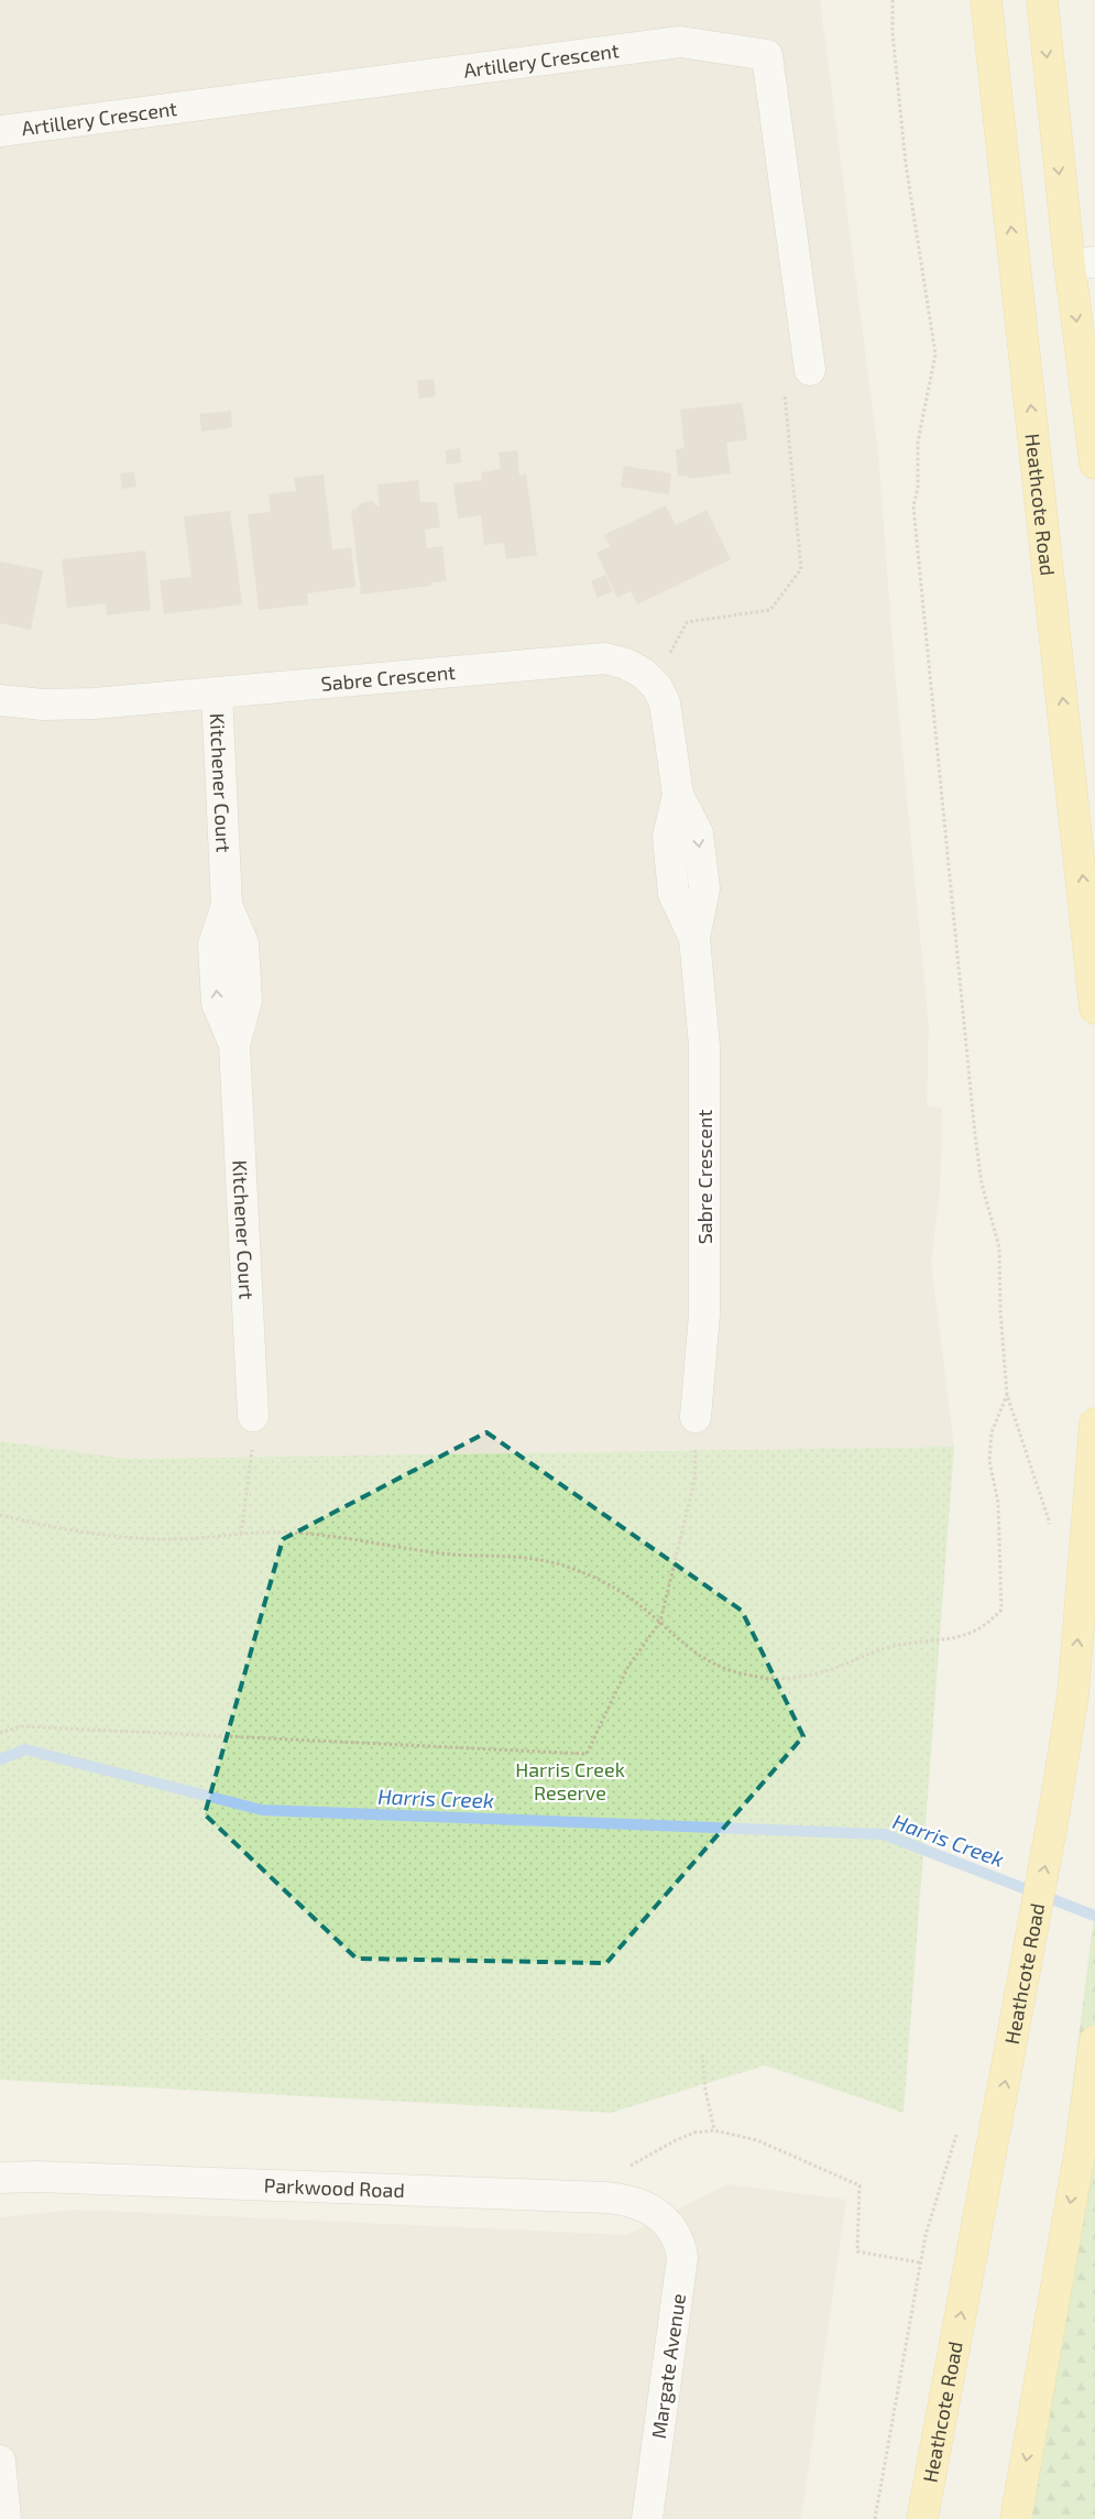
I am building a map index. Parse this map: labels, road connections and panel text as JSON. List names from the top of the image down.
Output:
{
  "streets": {
    "main road": ["Heathcote Road"],
    "street": [
      "Artillery Crescent",
      "Sabre Crescent",
      "Kitchener Court",
      "Parkwood Road",
      "Margate Avenue"
    ]
  },
  "crossings": [
    ["Sabre Crescent", "Kitchener Court"],
    ["Parkwood Road", "Margate Avenue"]
  ],
  "water": ["Harris Creek"],
  "parks": ["Harris Creek Reserve"]
}
